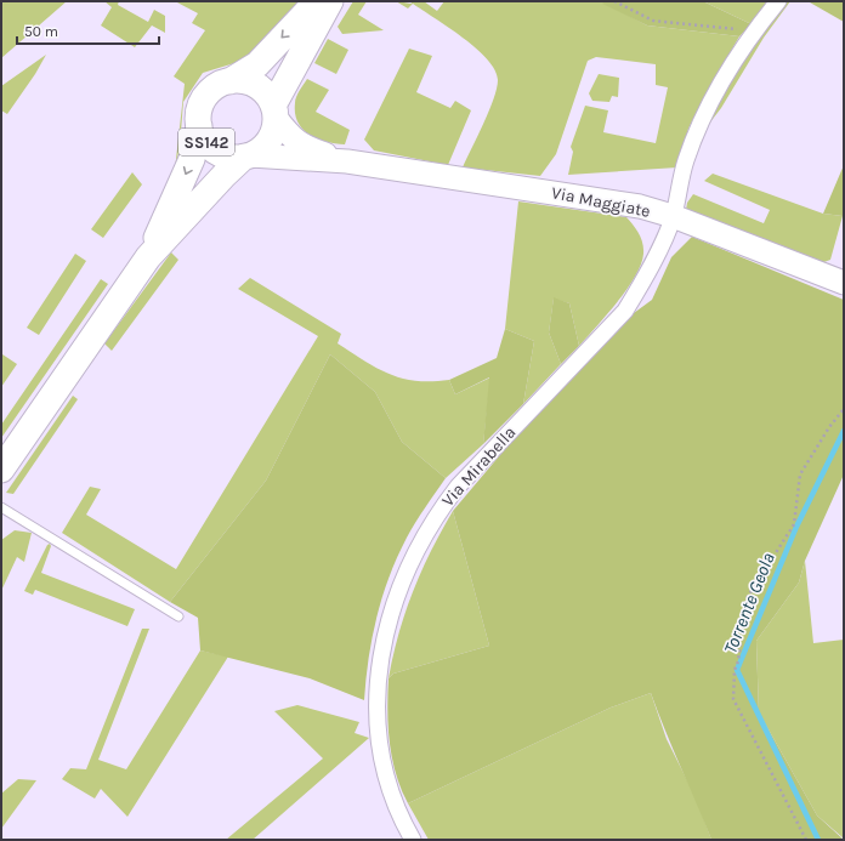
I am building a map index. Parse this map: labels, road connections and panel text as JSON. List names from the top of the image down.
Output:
{
  "streets": {
    "main road": ["SS142"],
    "street": ["Via Maggiate", "Via Mirabella"]
  },
  "crossings": [
    ["SS142", "Via Maggiate"],
    ["Via Maggiate", "Via Mirabella"]
  ],
  "water": ["Torrente Geola"],
  "scale_bar": "50 m"
}
